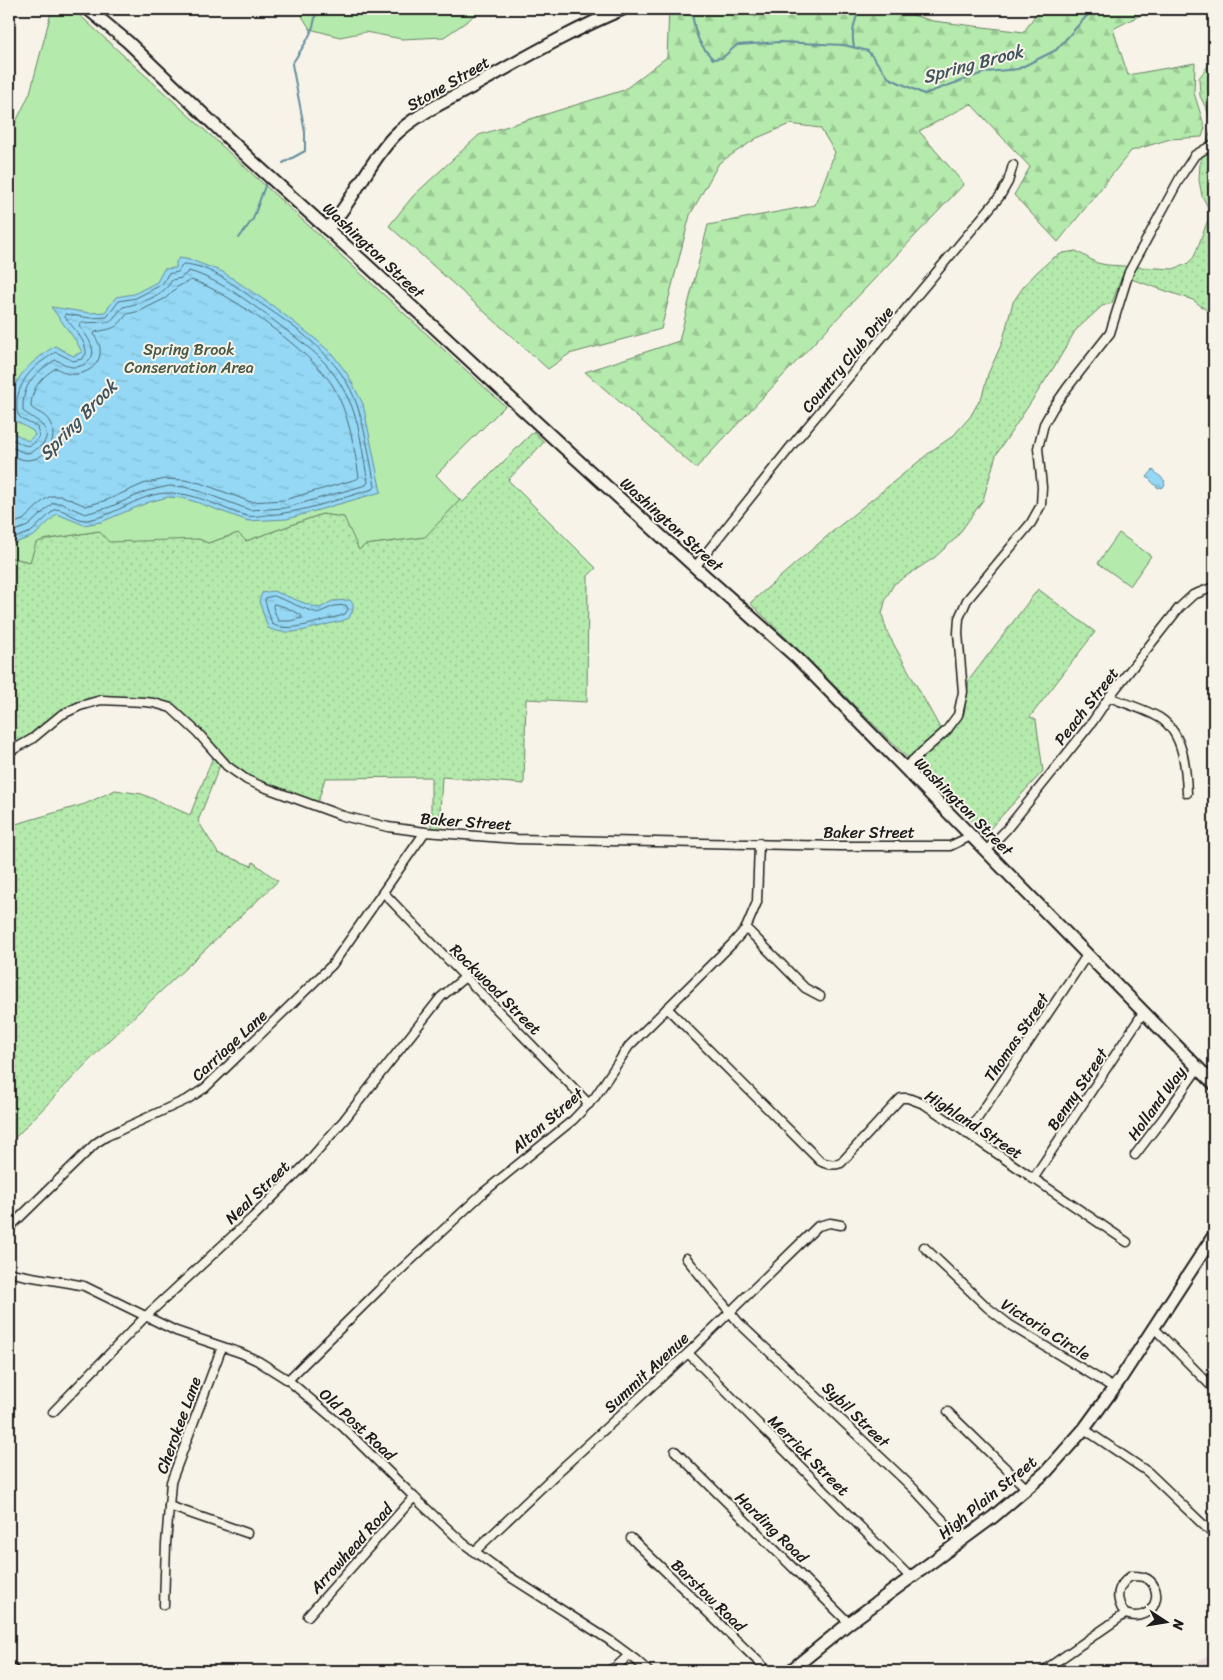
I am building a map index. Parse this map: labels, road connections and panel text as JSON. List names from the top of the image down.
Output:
{
  "streets": {
    "main road": ["Stone Street", "Washington Street", "High Plain Street"],
    "street": [
      "Country Club Drive",
      "Peach Street",
      "Baker Street",
      "Rockwood Street",
      "Thomas Street",
      "Carriage Lane",
      "Benny Street",
      "Holland Way",
      "Alton Street",
      "Highland Street",
      "Neal Street",
      "Victoria Circle",
      "Summit Avenue",
      "Sybil Street",
      "Old Post Road",
      "Cherokee Lane",
      "Merrick Street",
      "Harding Road",
      "Arrowhead Road",
      "Barstow Road"
    ]
  },
  "crossings": [
    ["Stone Street", "Washington Street"],
    ["Washington Street", "Country Club Drive"],
    ["Washington Street", "Peach Street"],
    ["Washington Street", "Baker Street"],
    ["Washington Street", "Thomas Street"],
    ["Washington Street", "Benny Street"],
    ["Washington Street", "Holland Way"],
    ["Baker Street", "Carriage Lane"],
    ["Baker Street", "Alton Street"],
    ["Rockwood Street", "Carriage Lane"],
    ["Rockwood Street", "Alton Street"],
    ["Rockwood Street", "Neal Street"],
    ["Thomas Street", "Highland Street"],
    ["Benny Street", "Highland Street"],
    ["Alton Street", "Highland Street"],
    ["Alton Street", "Old Post Road"],
    ["Neal Street", "Old Post Road"],
    ["Victoria Circle", "High Plain Street"],
    ["Summit Avenue", "Sybil Street"],
    ["Summit Avenue", "Old Post Road"],
    ["Summit Avenue", "Merrick Street"],
    ["Sybil Street", "High Plain Street"],
    ["Old Post Road", "Cherokee Lane"],
    ["Old Post Road", "Arrowhead Road"],
    ["Merrick Street", "High Plain Street"],
    ["High Plain Street", "Harding Road"]
  ],
  "water": ["Spring Brook"],
  "parks": ["Spring Brook Conservation Area"],
  "north": "right"
}
